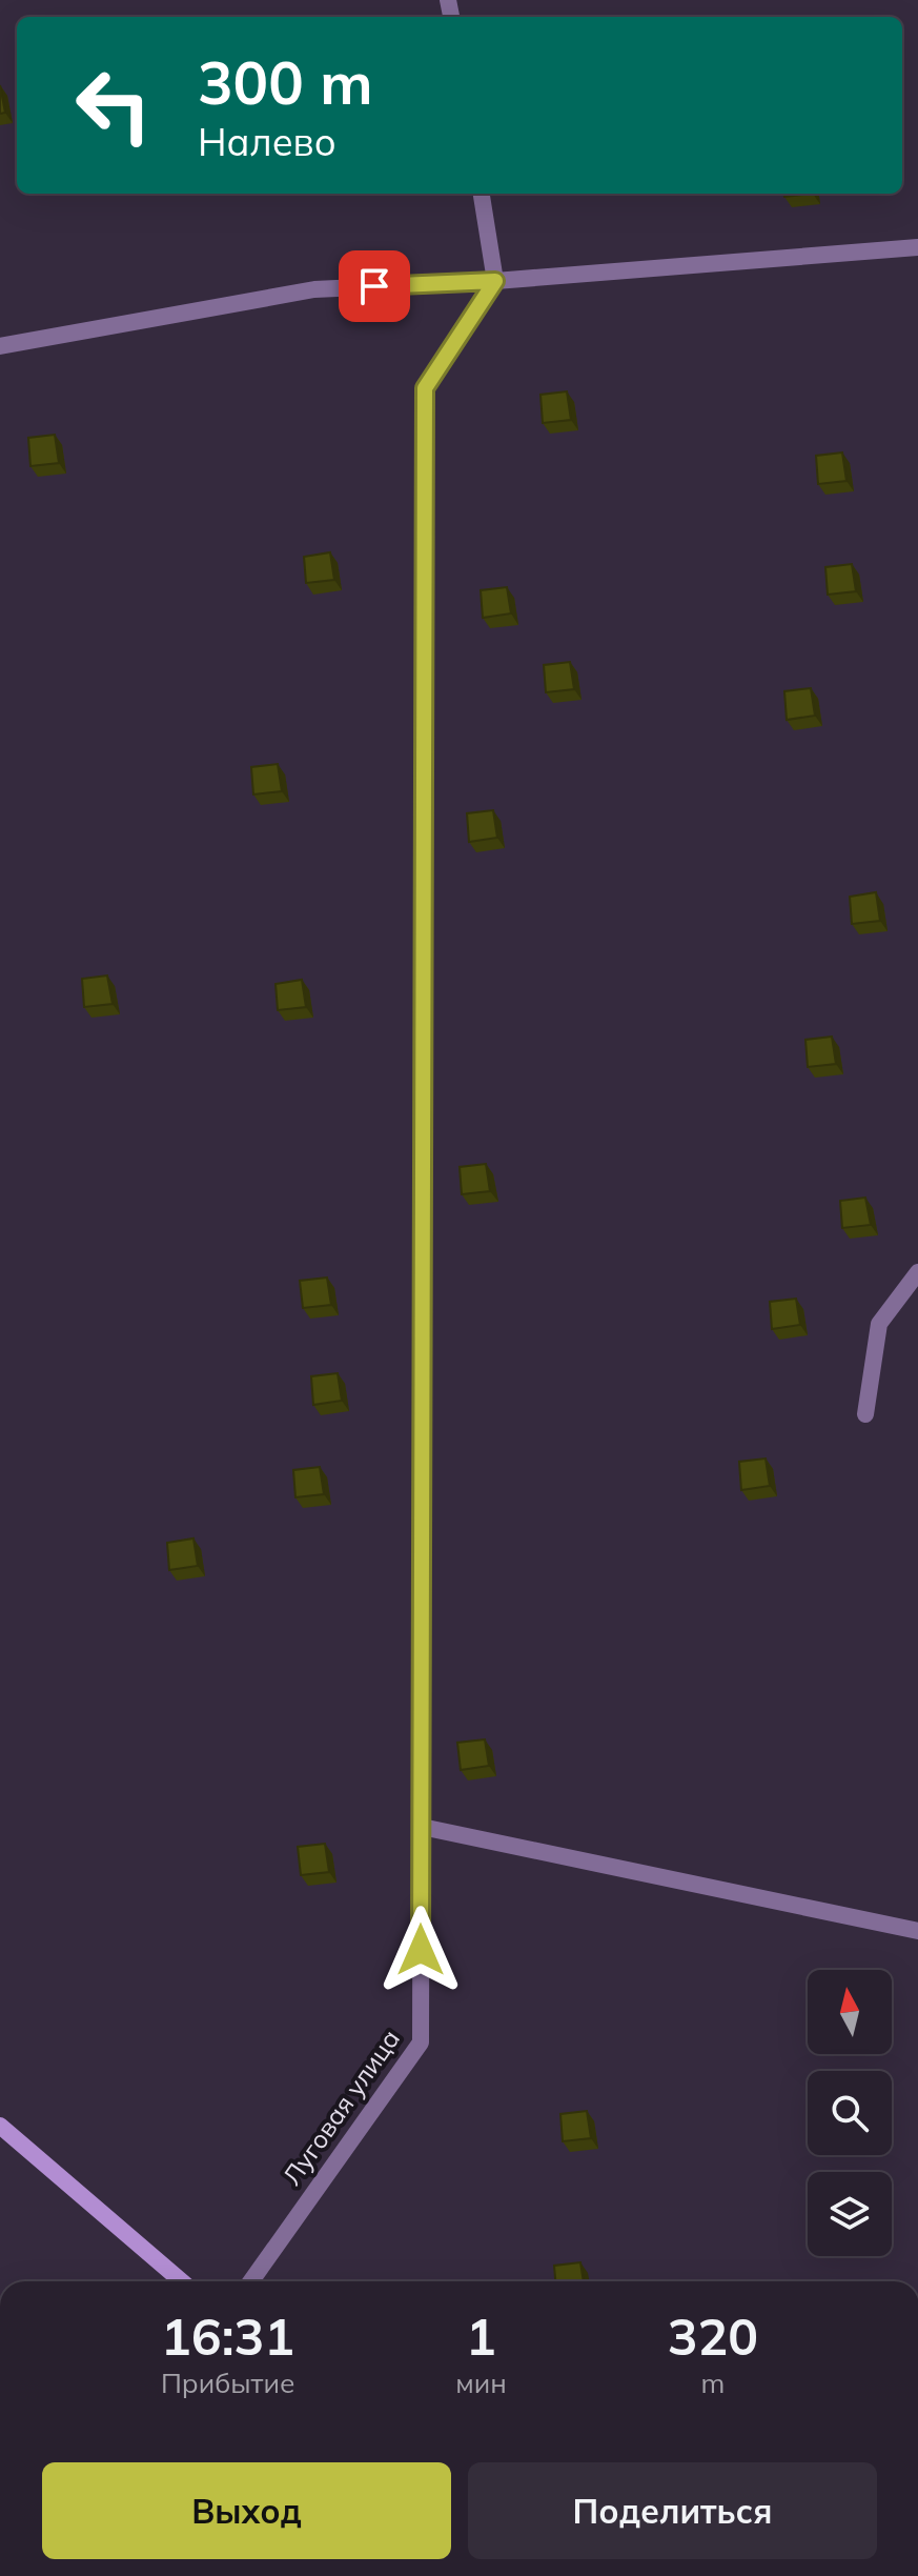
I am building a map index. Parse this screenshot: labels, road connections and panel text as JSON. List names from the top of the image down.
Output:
{
  "streets": {
    "street": ["Луговая улица"]
  },
  "north": "top",
  "page": {
    "turn": ["300 m", "Налево"],
    "eta": [
      "16:31",
      "Прибытие",
      "1",
      "мин",
      "320",
      "m"
    ],
    "buttons": ["Выход", "Поделиться"]
  }
}
